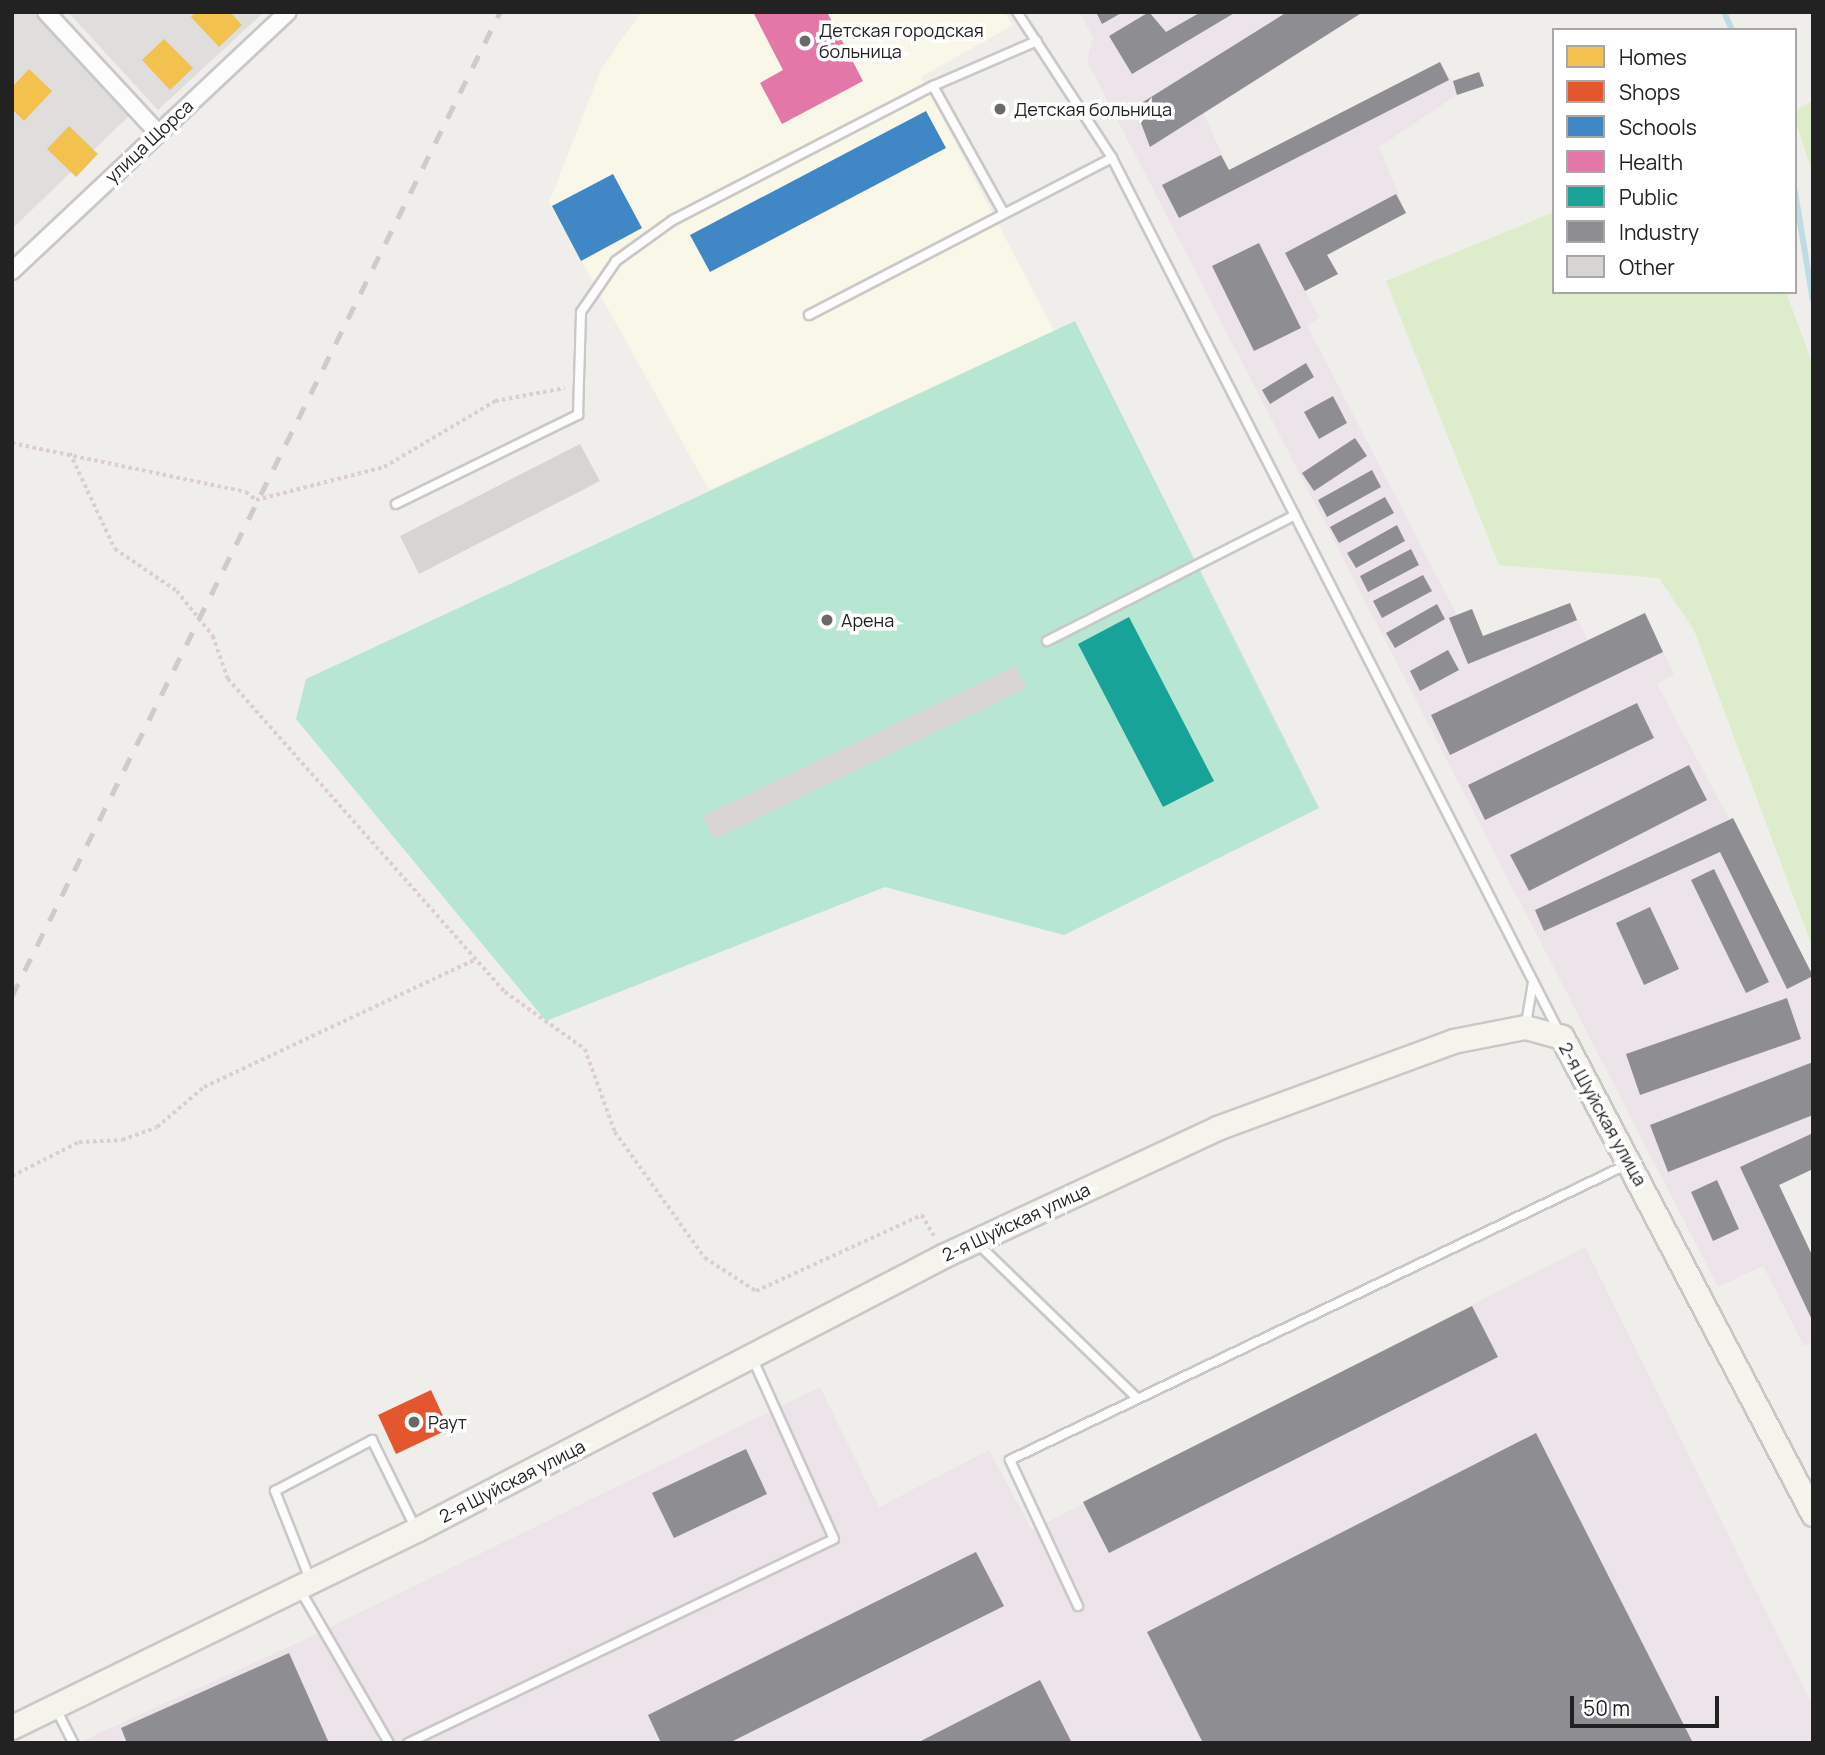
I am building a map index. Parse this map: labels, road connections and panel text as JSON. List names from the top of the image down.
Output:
{
  "streets": {
    "street": ["улица Щорса", "2-я Шуйская улица"]
  },
  "places": [
    "Детская городская больница",
    "Детская больница",
    "Арена",
    "Раут"
  ],
  "legend": [
    "Homes",
    "Shops",
    "Schools",
    "Health",
    "Public",
    "Industry",
    "Other"
  ],
  "scale_bar": "50 m"
}
